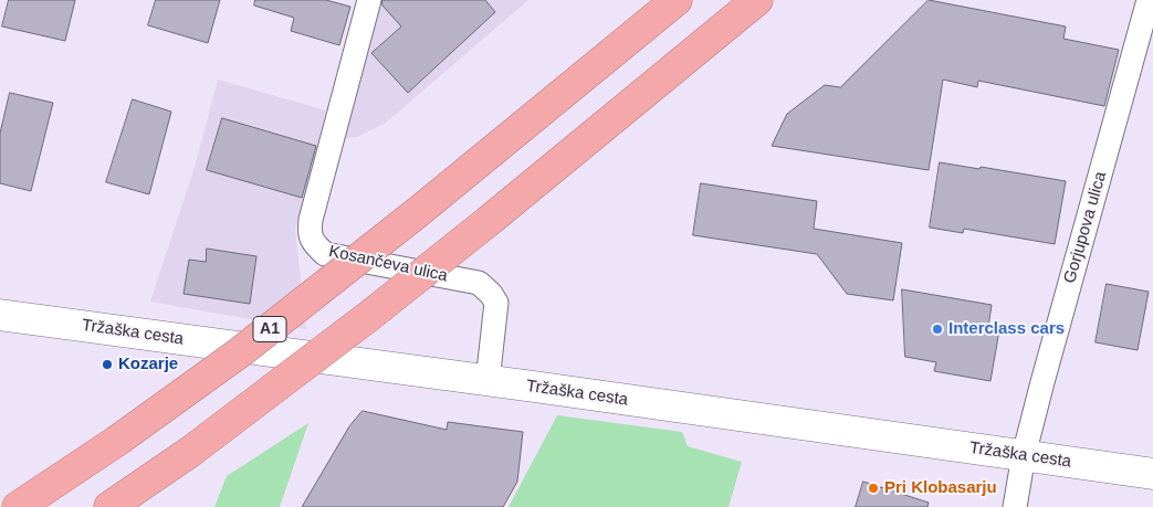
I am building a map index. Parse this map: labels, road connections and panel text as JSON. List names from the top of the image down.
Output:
{
  "streets": {
    "highway": ["A1"],
    "main road": ["Tržaška cesta"],
    "street": ["Gorjupova ulica", "Kosančeva ulica"]
  },
  "crossings": [
    ["Gorjupova ulica", "Tržaška cesta"],
    ["Kosančeva ulica", "Tržaška cesta"]
  ],
  "places": ["Interclass cars", "Kozarje", "Pri Klobasarju"]
}
